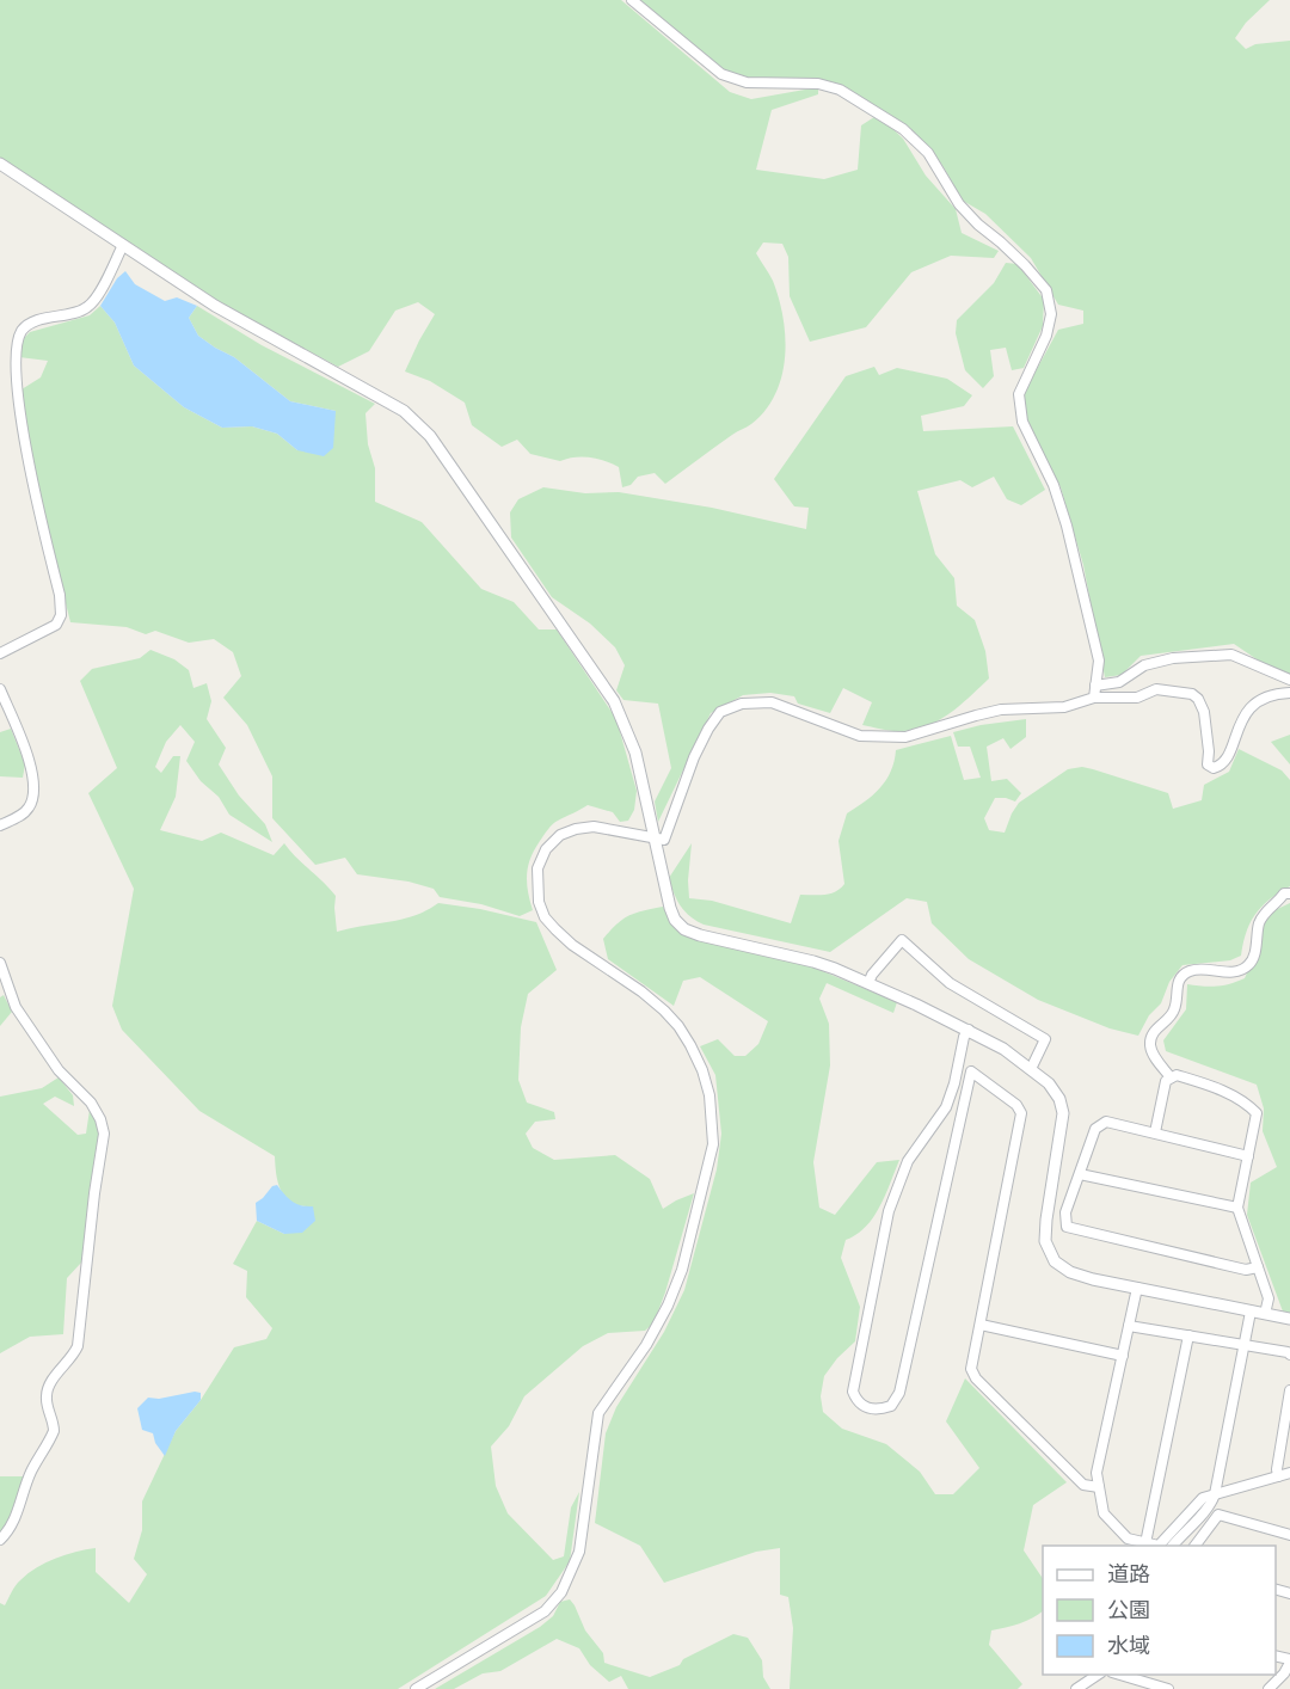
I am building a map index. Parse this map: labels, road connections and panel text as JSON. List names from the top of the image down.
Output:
{
  "legend": ["道路", "公園", "水域"]
}
